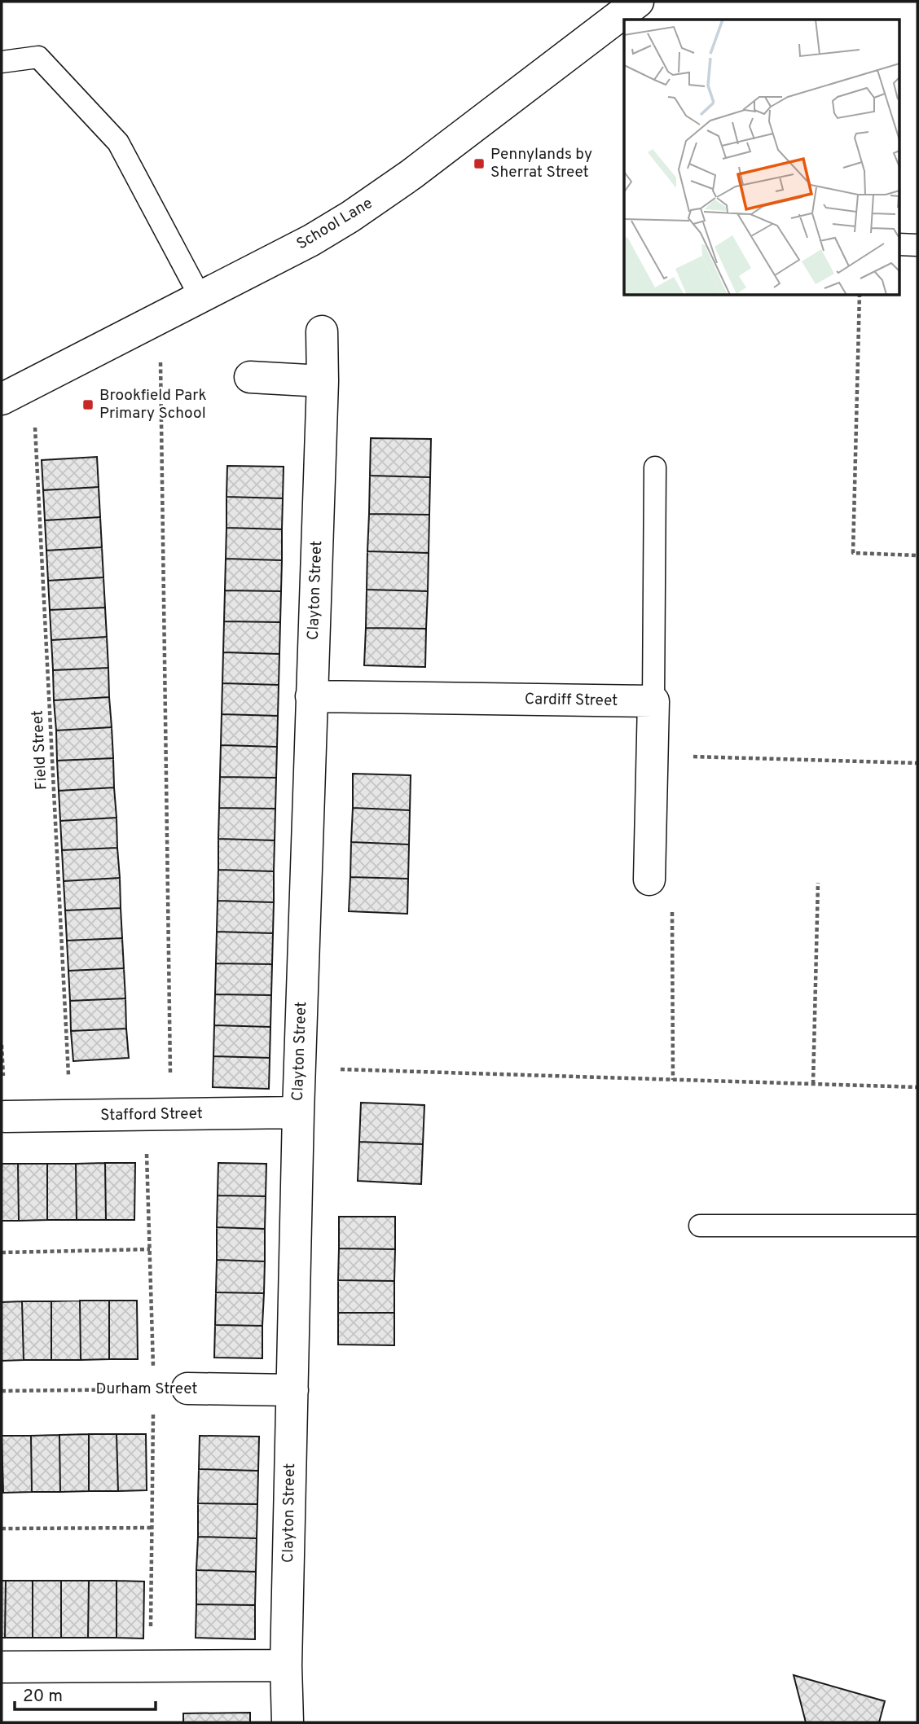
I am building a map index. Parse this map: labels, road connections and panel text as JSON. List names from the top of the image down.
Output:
{
  "streets": {
    "street": [
      "School Lane",
      "Clayton Street",
      "Cardiff Street",
      "Stafford Street",
      "Durham Street"
    ],
    "path": ["Field Street"]
  },
  "crossings": [
    ["School Lane", "Field Street"],
    ["Clayton Street", "Cardiff Street"],
    ["Clayton Street", "Stafford Street"],
    ["Clayton Street", "Durham Street"],
    ["Field Street", "Stafford Street"]
  ],
  "places": {
    "transit": ["Pennylands by Sherrat Street", "Brookfield Park Primary School"]
  },
  "scale_bar": "20 m"
}
